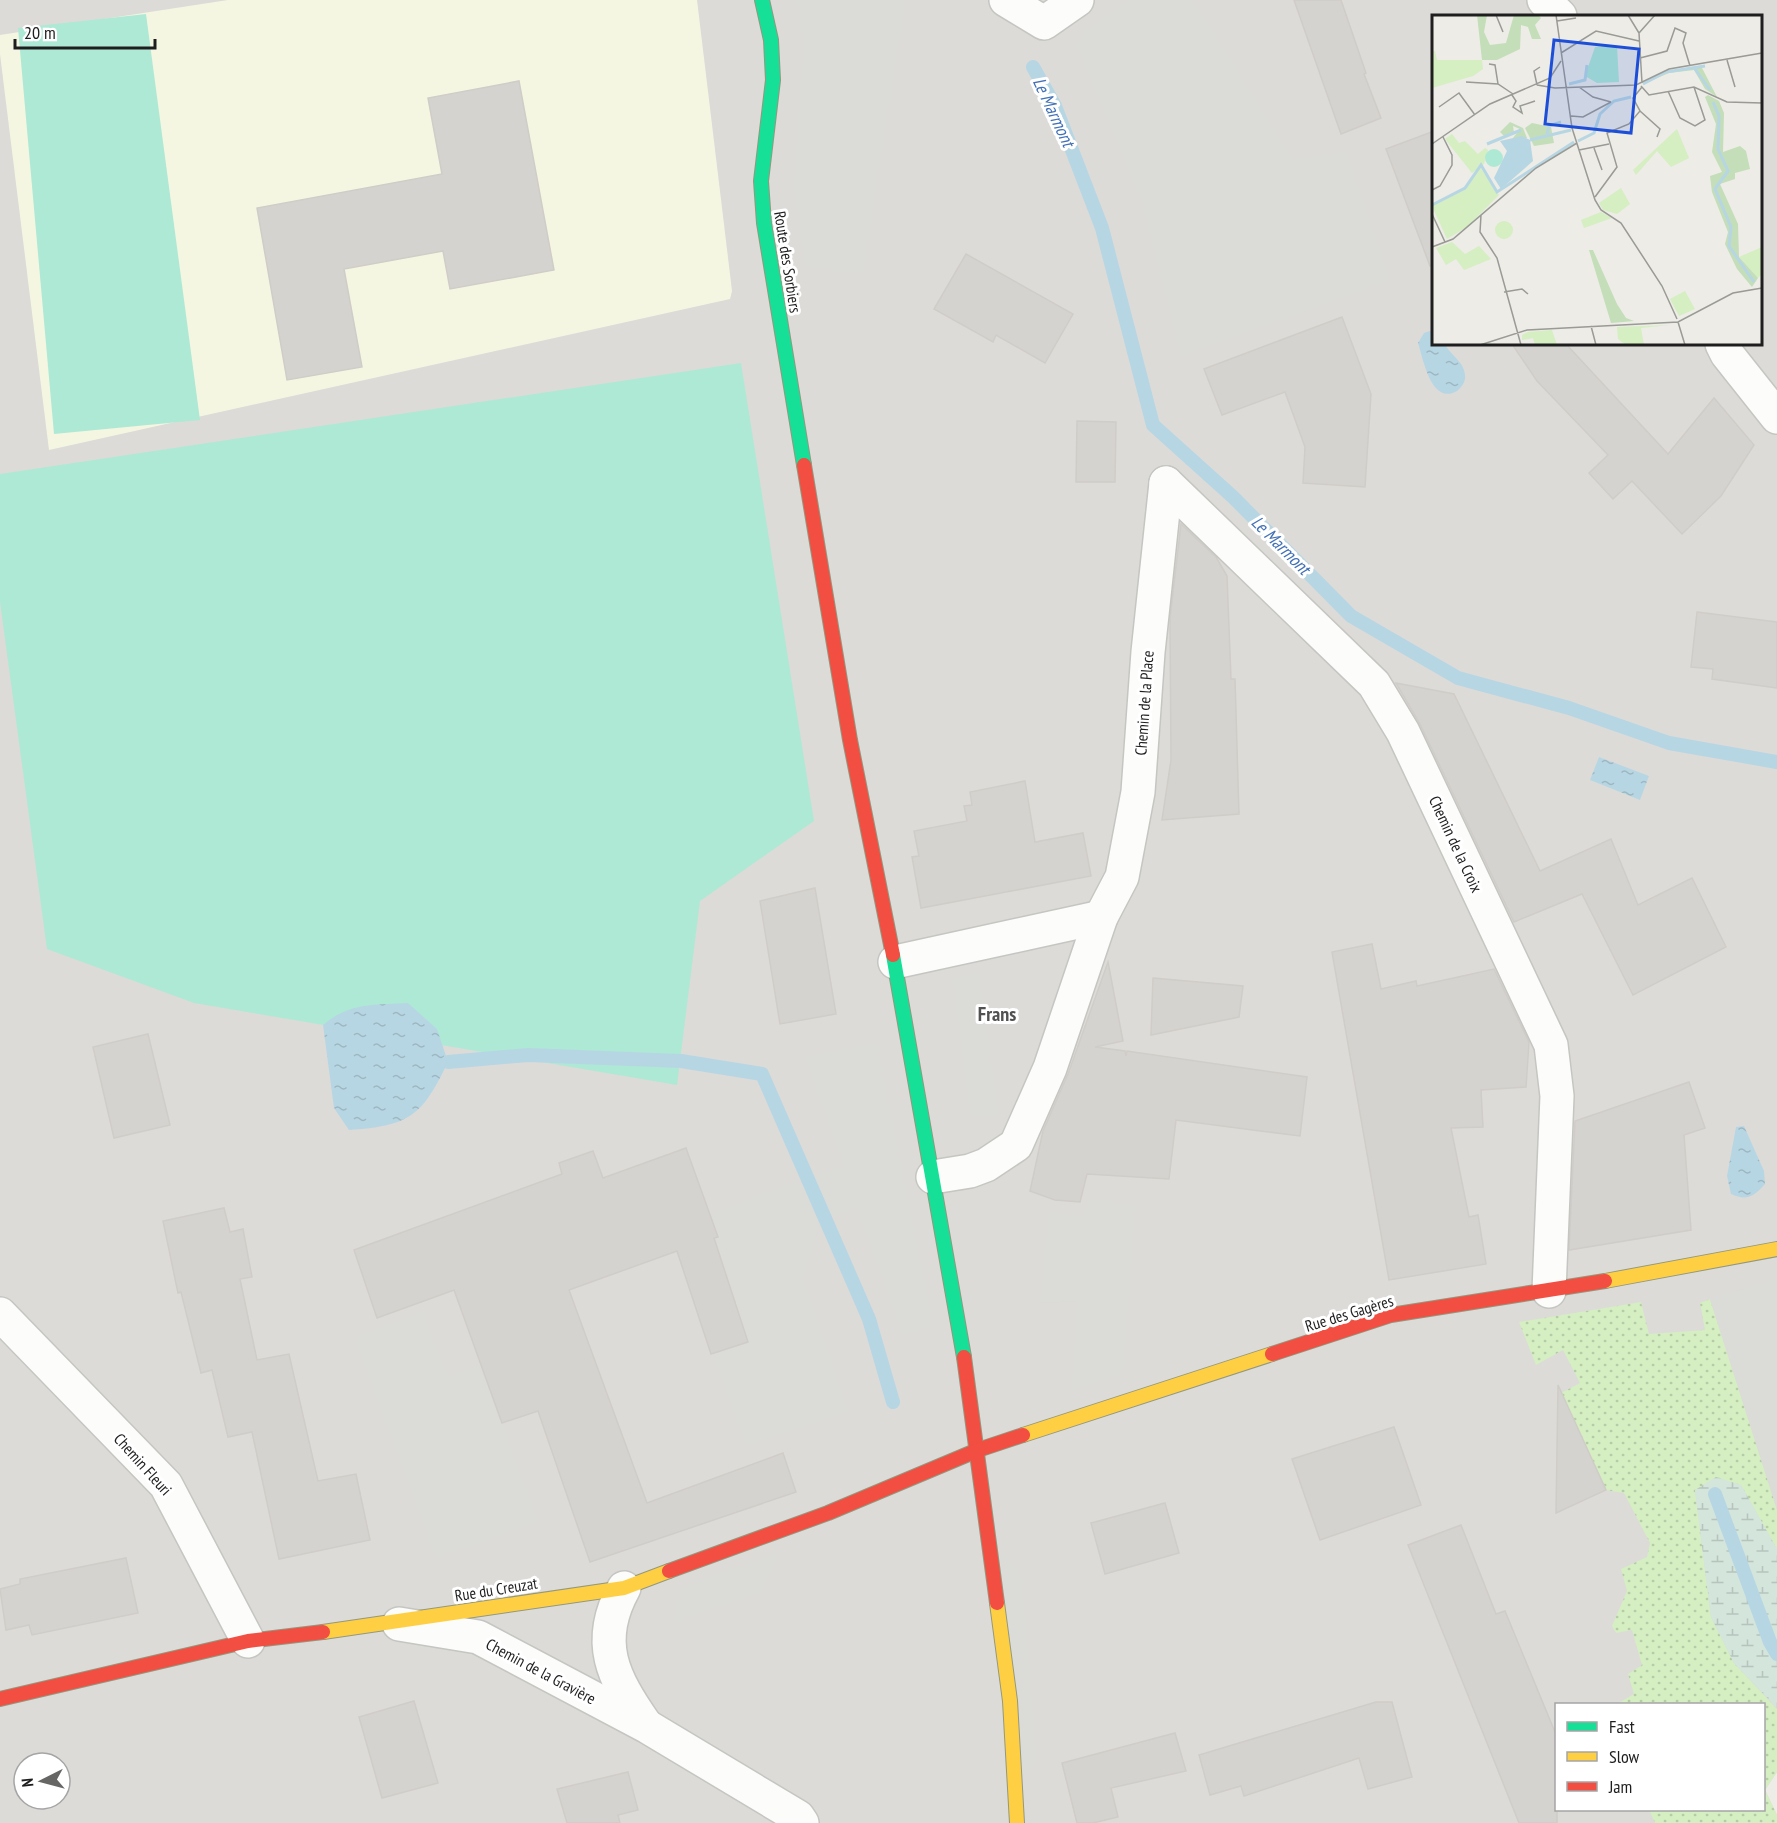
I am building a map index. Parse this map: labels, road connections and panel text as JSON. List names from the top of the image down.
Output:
{
  "streets": {
    "street": [
      "Route des Sorbiers",
      "Chemin de la Place",
      "Chemin de la Croix",
      "Rue des Gagères",
      "Chemin Fleuri",
      "Rue du Creuzat",
      "Chemin de la Gravière"
    ]
  },
  "crossings": [
    ["Route des Sorbiers", "Chemin de la Place"],
    ["Route des Sorbiers", "Rue des Gagères"],
    ["Route des Sorbiers", "Rue du Creuzat"],
    ["Chemin de la Place", "Chemin de la Croix"],
    ["Chemin de la Croix", "Rue des Gagères"],
    ["Rue des Gagères", "Rue du Creuzat"],
    ["Chemin Fleuri", "Rue du Creuzat"],
    ["Rue du Creuzat", "Chemin de la Gravière"]
  ],
  "districts": ["Frans"],
  "water": ["Le Marmont"],
  "legend": ["Fast", "Slow", "Jam"],
  "scale_bar": "20 m",
  "north": "left"
}
